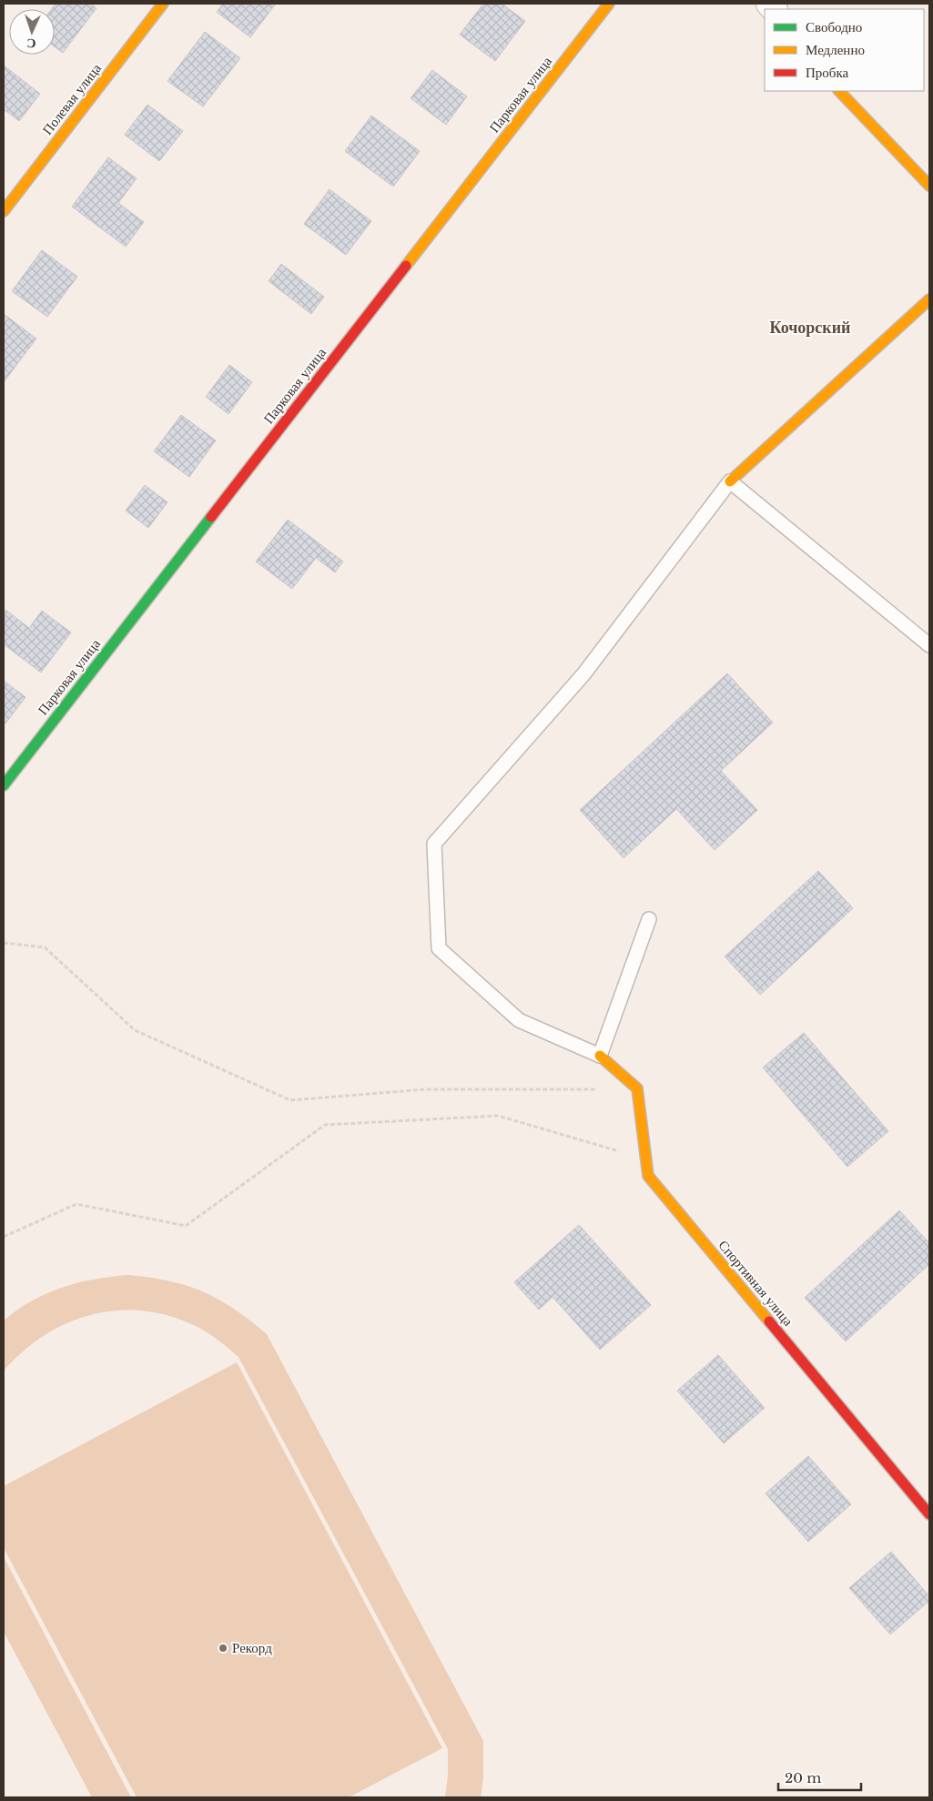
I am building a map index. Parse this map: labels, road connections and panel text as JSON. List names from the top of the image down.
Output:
{
  "streets": {
    "street": ["Парковая улица", "Полевая улица", "Спортивная улица"]
  },
  "districts": ["Кочорский"],
  "places": ["Рекорд"],
  "legend": ["Свободно", "Медленно", "Пробка"],
  "scale_bar": "20 m",
  "north": "bottom"
}
